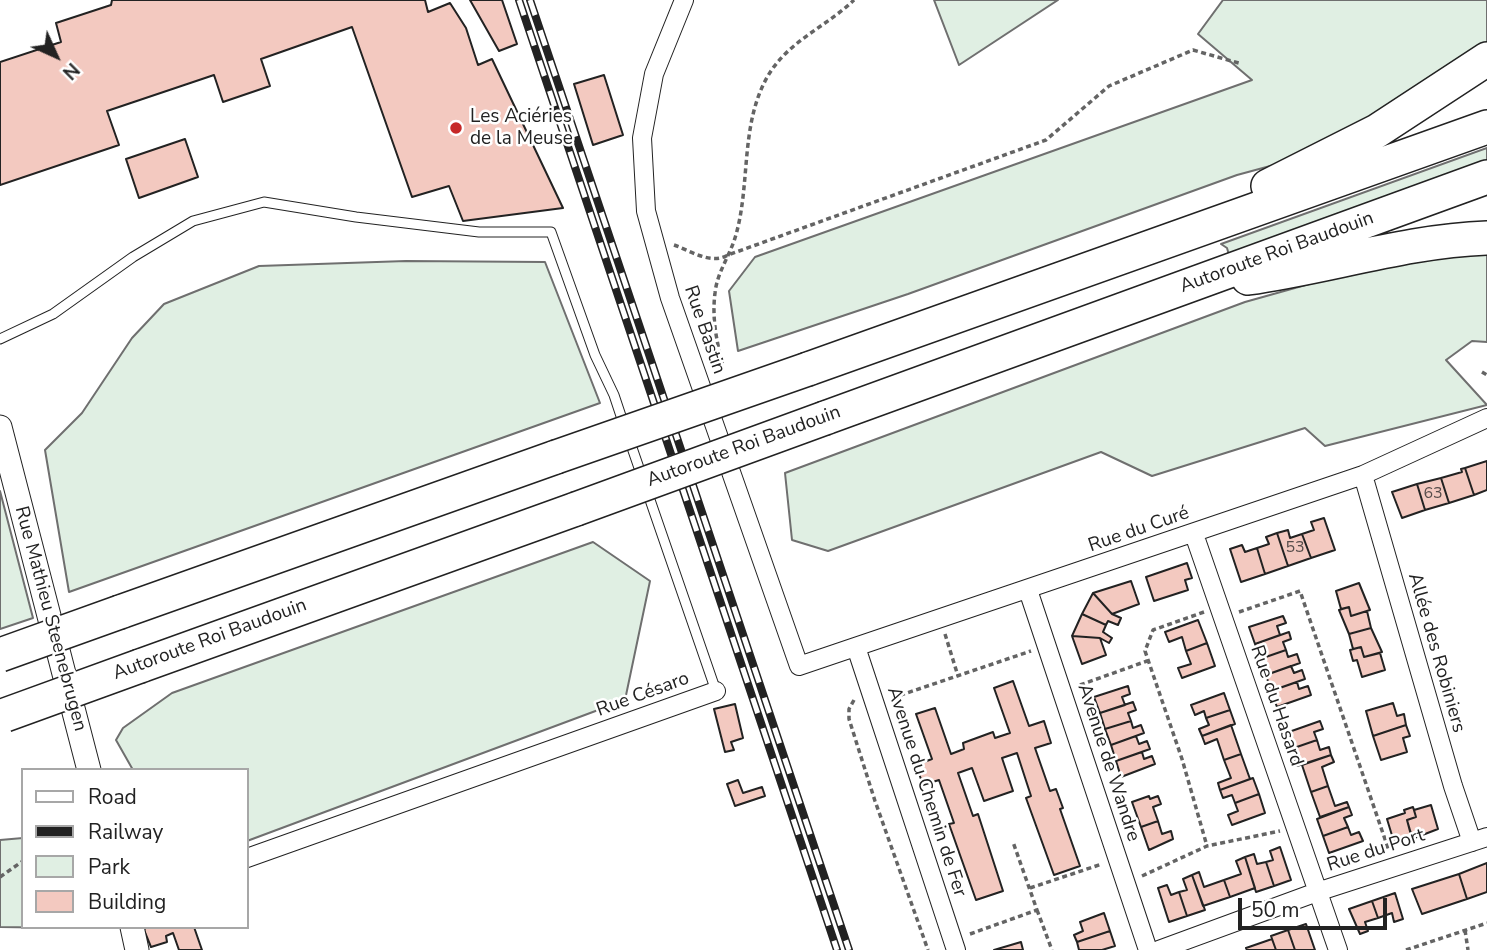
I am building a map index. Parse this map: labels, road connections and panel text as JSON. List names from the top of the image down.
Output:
{
  "streets": {
    "highway": ["Autoroute Roi Baudouin"],
    "street": [
      "Rue Bastin",
      "Rue du Curé",
      "Rue Mathieu Steenebrugen",
      "Allée des Robiniers",
      "Rue Césaro",
      "Rue du Hasard",
      "Avenue de Wandre",
      "Avenue du Chemin de Fer",
      "Rue du Port"
    ]
  },
  "crossings": [
    ["Rue Bastin", "Rue du Curé"],
    ["Rue du Curé", "Allée des Robiniers"],
    ["Rue du Curé", "Rue du Hasard"],
    ["Rue du Curé", "Avenue de Wandre"],
    ["Rue du Curé", "Avenue du Chemin de Fer"],
    ["Allée des Robiniers", "Rue du Port"],
    ["Rue du Hasard", "Rue du Port"]
  ],
  "places": ["Les Aciéries de la Meuse"],
  "house_numbers": ["63", "53"],
  "legend": [
    "Road",
    "Railway",
    "Park",
    "Building"
  ],
  "scale_bar": "50 m",
  "north": "bottom right"
}
